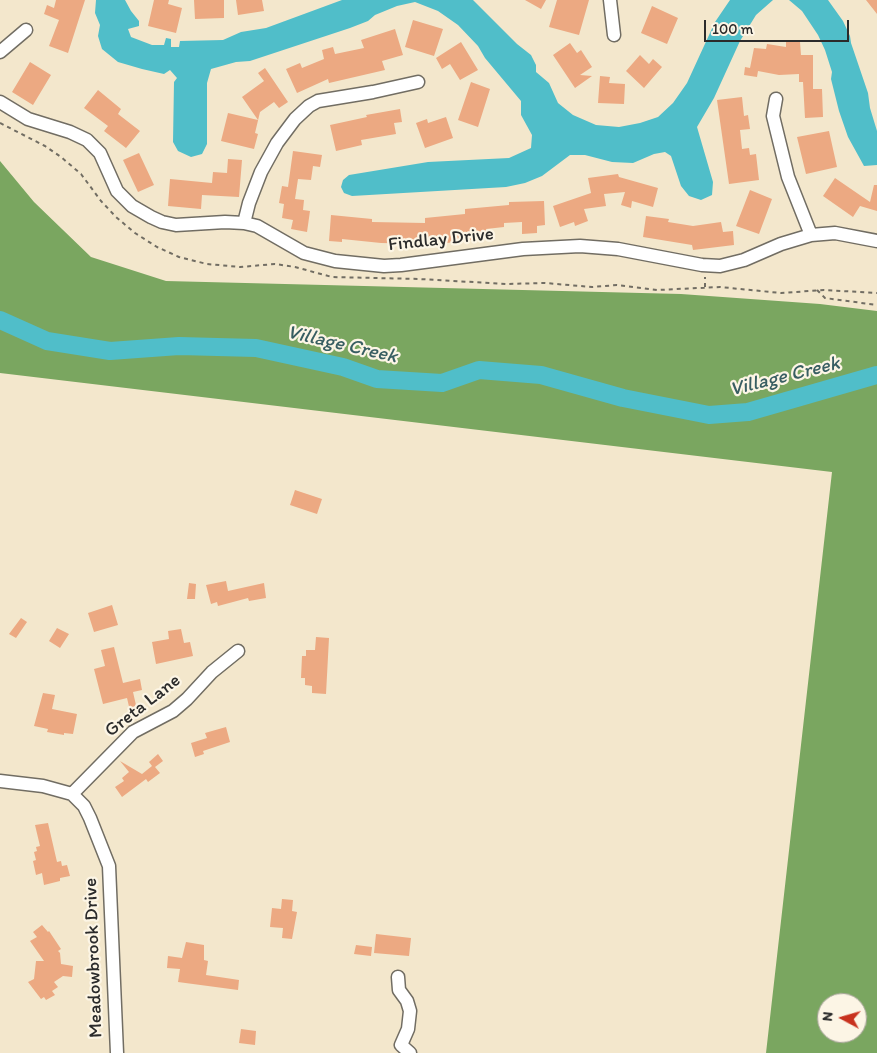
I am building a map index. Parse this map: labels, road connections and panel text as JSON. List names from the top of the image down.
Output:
{
  "streets": {
    "street": ["Findlay Drive", "Greta Lane", "Meadowbrook Drive"]
  },
  "crossings": [
    ["Greta Lane", "Meadowbrook Drive"]
  ],
  "water": ["Village Creek"],
  "scale_bar": "100 m",
  "north": "left"
}
